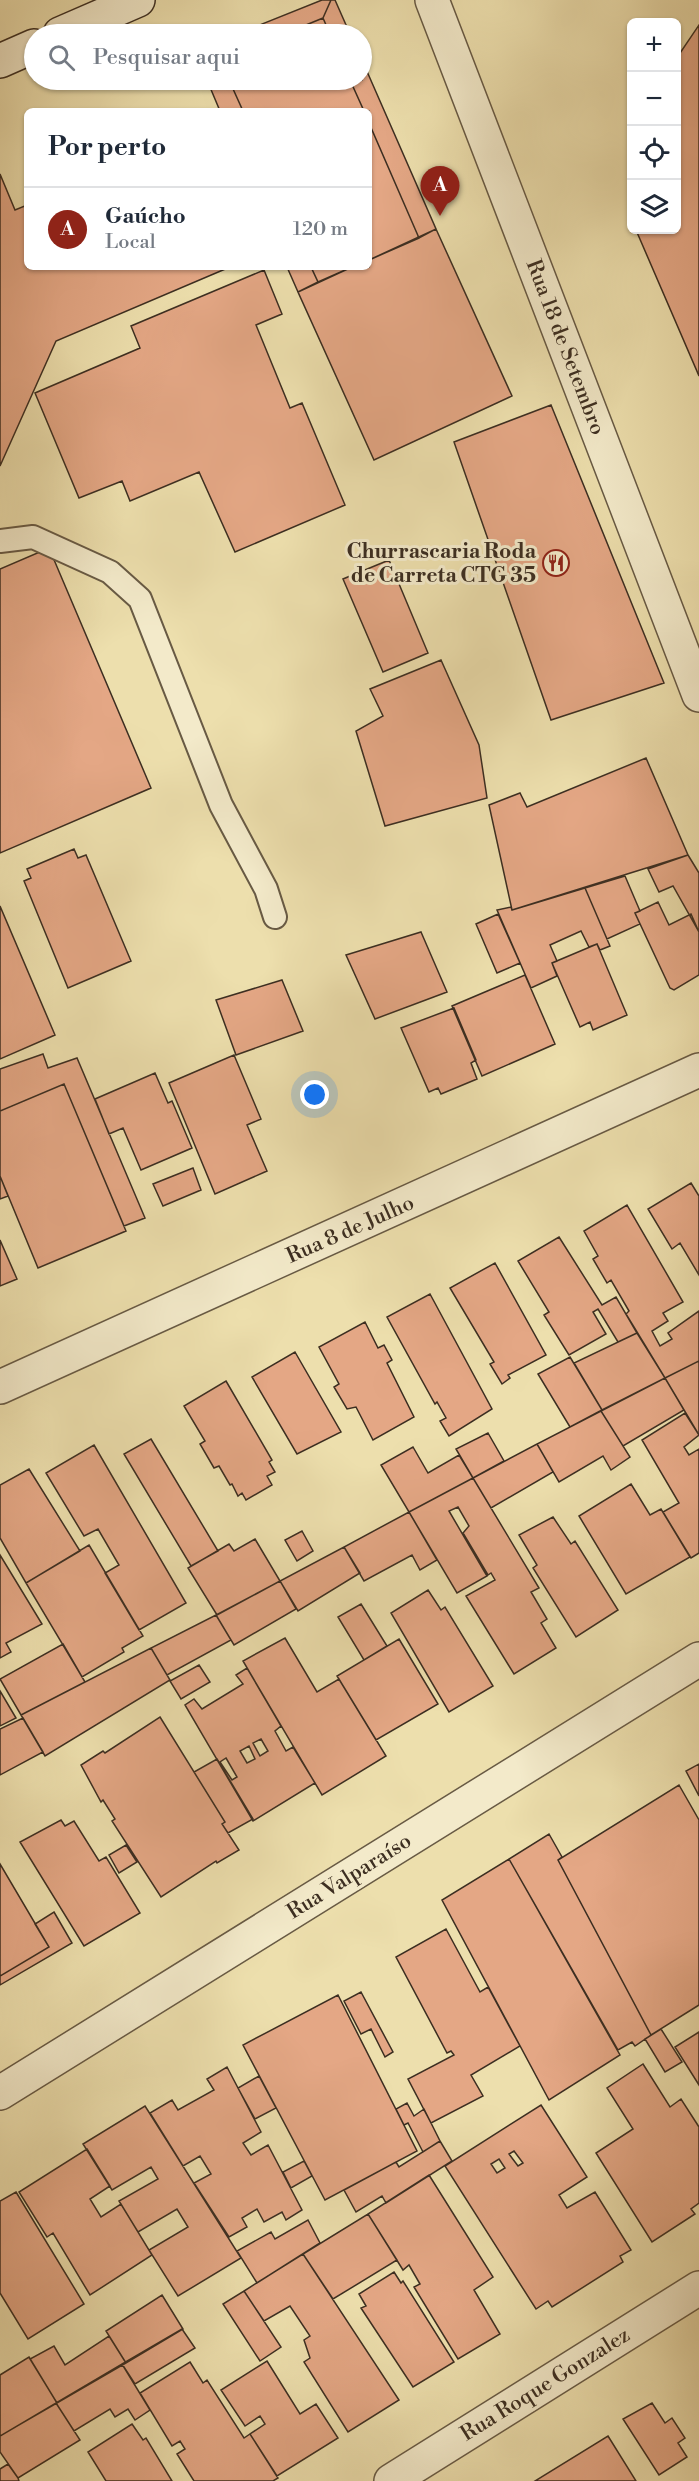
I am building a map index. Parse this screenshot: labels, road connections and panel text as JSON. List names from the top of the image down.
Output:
{
  "streets": {
    "street": [
      "Rua 18 de Setembro",
      "Rua 8 de Julho",
      "Rua Valparaíso",
      "Rua Roque Gonzalez"
    ]
  },
  "places": {
    "restaurant": ["Churrascaria Roda de Carreta CTG 35"]
  },
  "page": {
    "map_buttons": ["+", "−"],
    "search": "Pesquisar aqui",
    "heading": "Por perto",
    "pins": "A",
    "list": [
      {
        "mark": "A",
        "name": "Gaúcho",
        "note": "Local",
        "value": "120 m"
      }
    ]
  }
}
